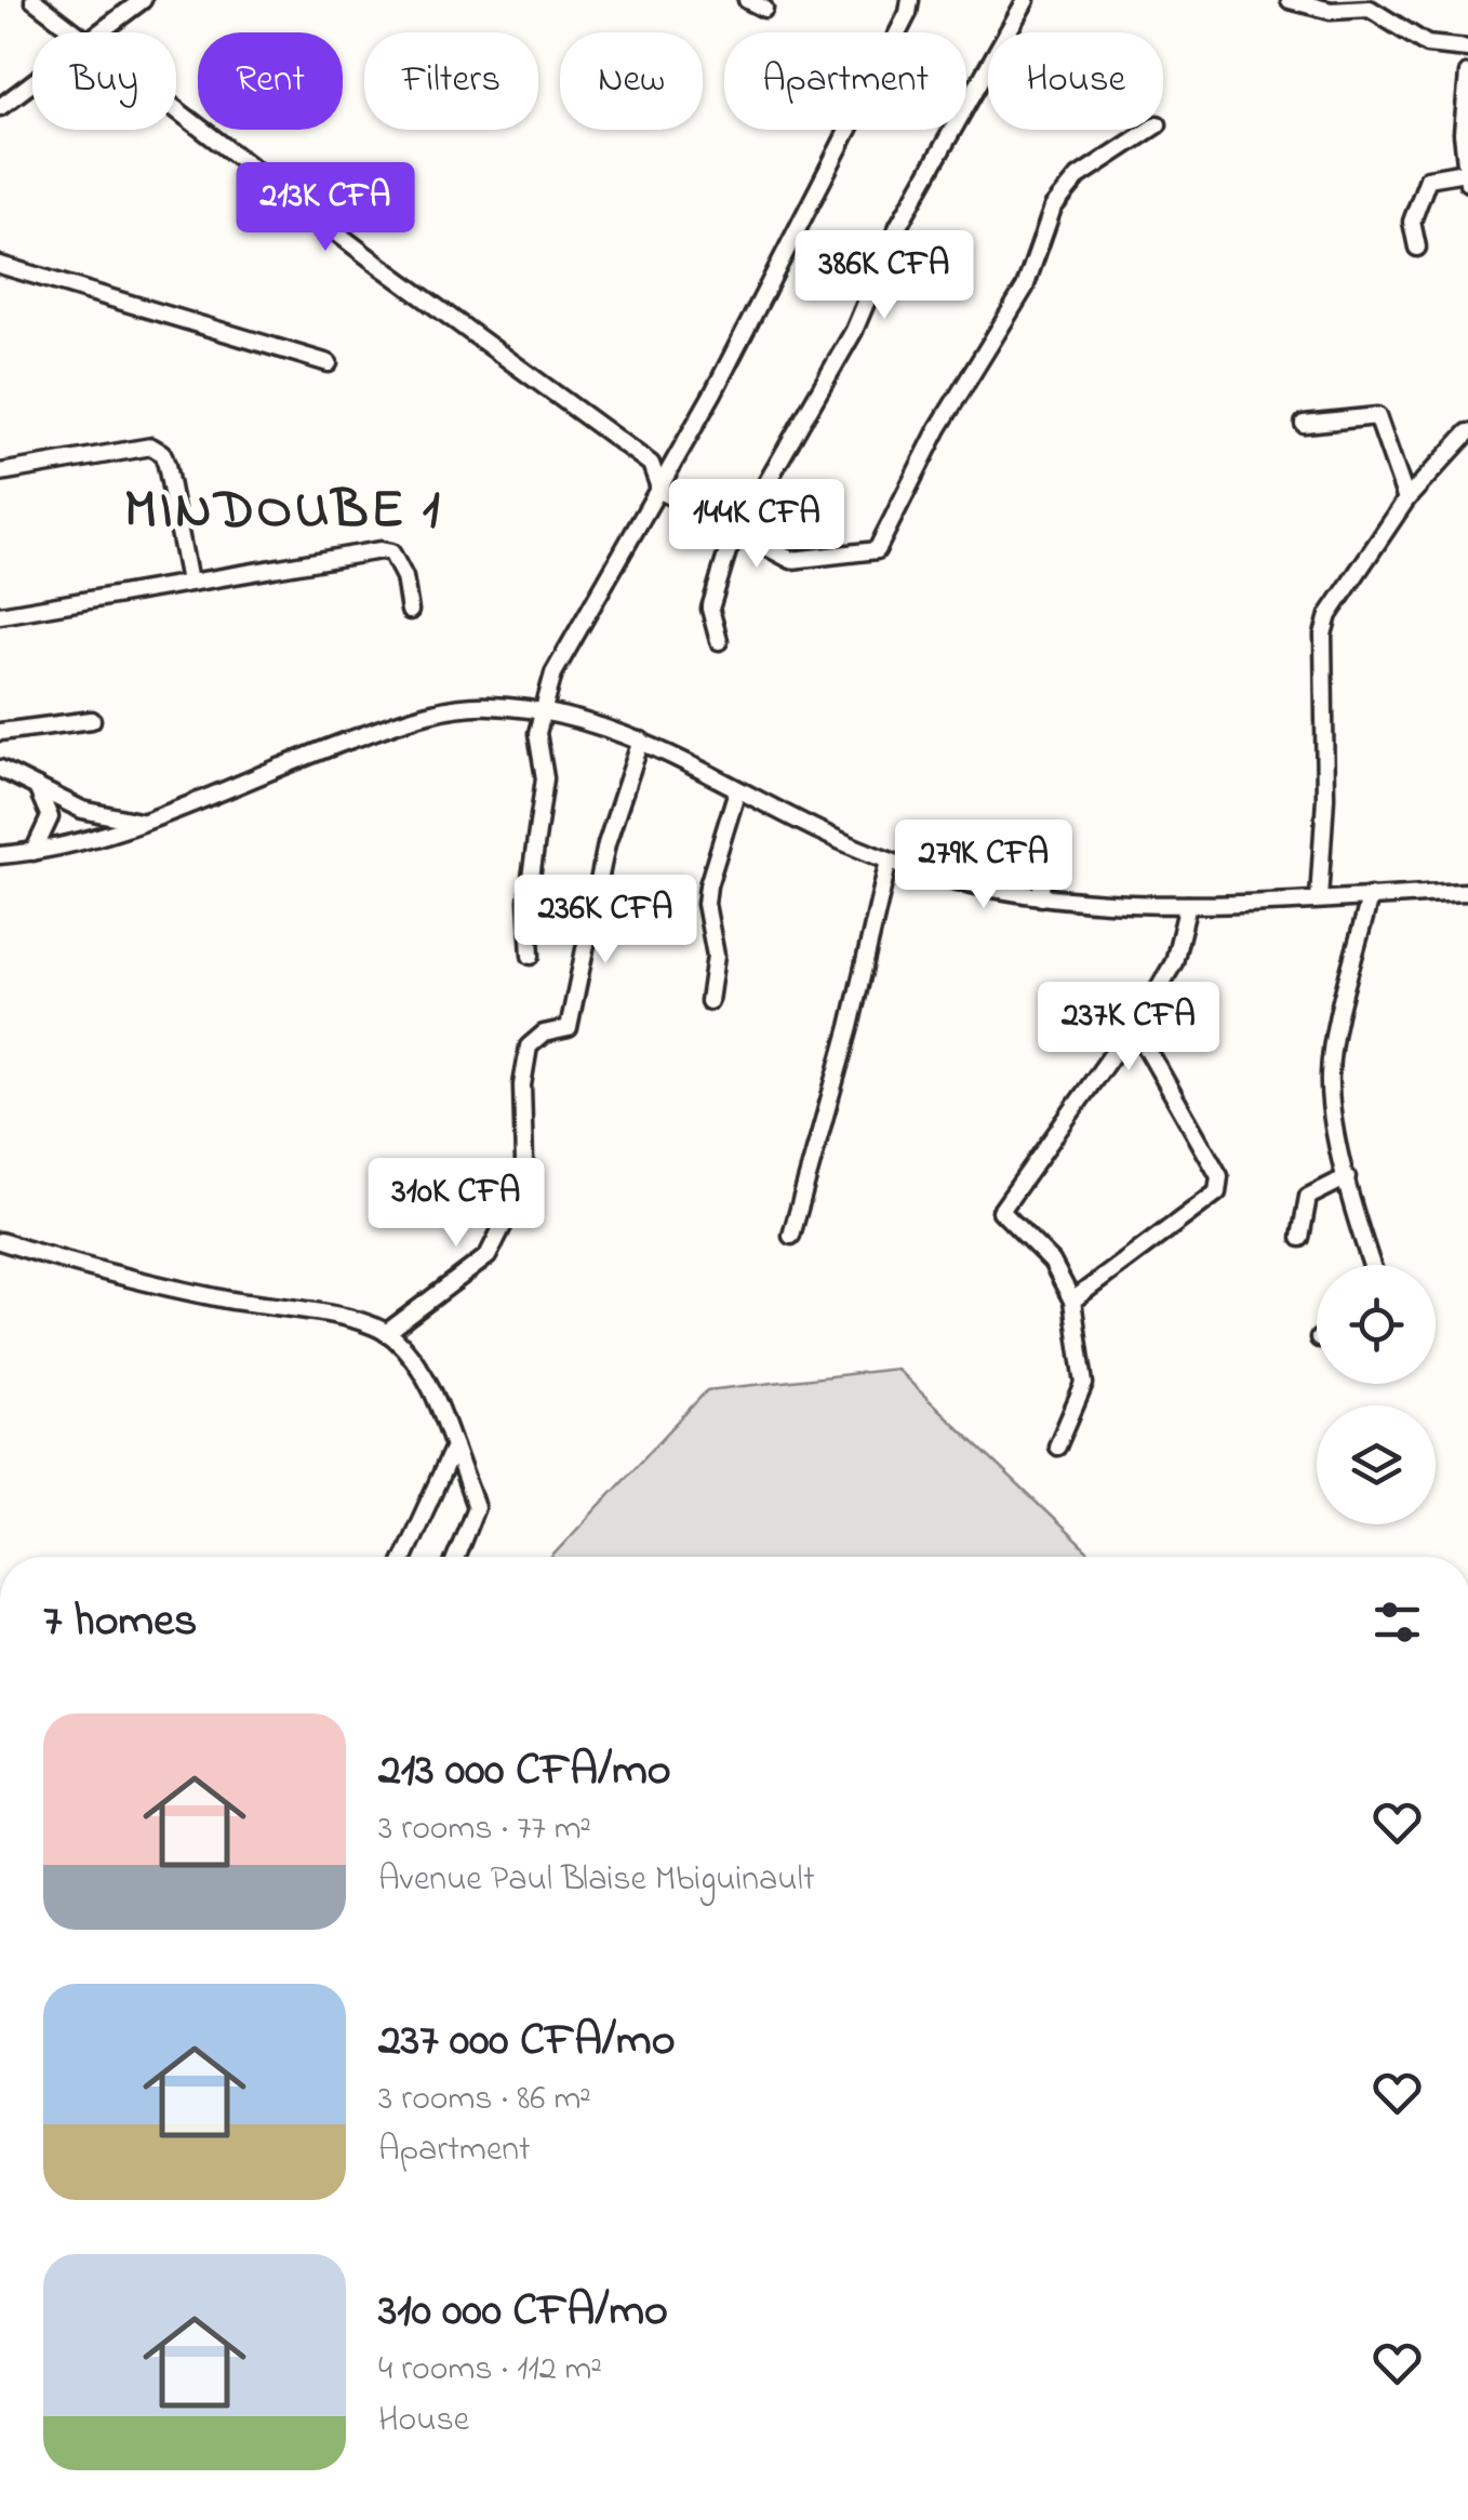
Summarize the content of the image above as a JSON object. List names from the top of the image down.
{
  "districts": ["MINDOUBE 1"],
  "page": {
    "chip": [
      "Buy",
      "Rent",
      "Filters",
      "New",
      "Apartment",
      "House"
    ],
    "price": [
      "213K CFA",
      "386K CFA",
      "144K CFA",
      "279K CFA",
      "236K CFA",
      "237K CFA",
      "310K CFA"
    ],
    "heading": "7 homes",
    "list": [
      {
        "name": "213 000 CFA/mo",
        "note": "3 rooms · 77 m² · Avenue Paul Blaise Mbiguinault"
      },
      {
        "name": "237 000 CFA/mo",
        "note": "3 rooms · 86 m² · Apartment"
      },
      {
        "name": "310 000 CFA/mo",
        "note": "4 rooms · 112 m² · House"
      }
    ]
  }
}
